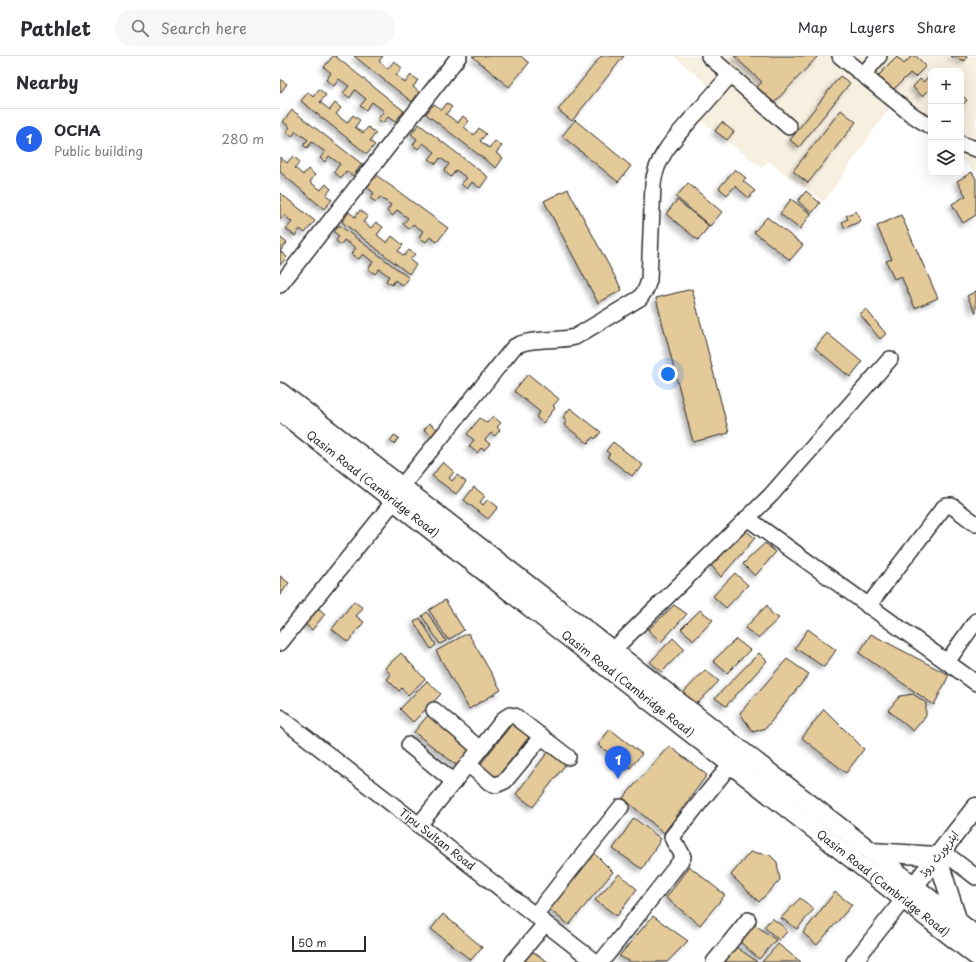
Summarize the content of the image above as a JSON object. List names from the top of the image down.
{
  "streets": {
    "main road": ["Qasim Road (Cambridge Road)", "ایئرپورٹ روڈ"],
    "street": ["Tipu Sultan Road"]
  },
  "crossings": [
    ["Qasim Road (Cambridge Road)", "ایئرپورٹ روڈ"]
  ],
  "scale_bar": "50 m",
  "page": {
    "header": "Pathlet",
    "search": "Search here",
    "nav": ["Map", "Layers", "Share"],
    "heading": "Nearby",
    "map_buttons": ["+", "−"],
    "list": [
      {
        "mark": "1",
        "name": "OCHA",
        "note": "Public building",
        "value": "280 m"
      }
    ],
    "pins": "1",
    "scale": "50 m"
  }
}
